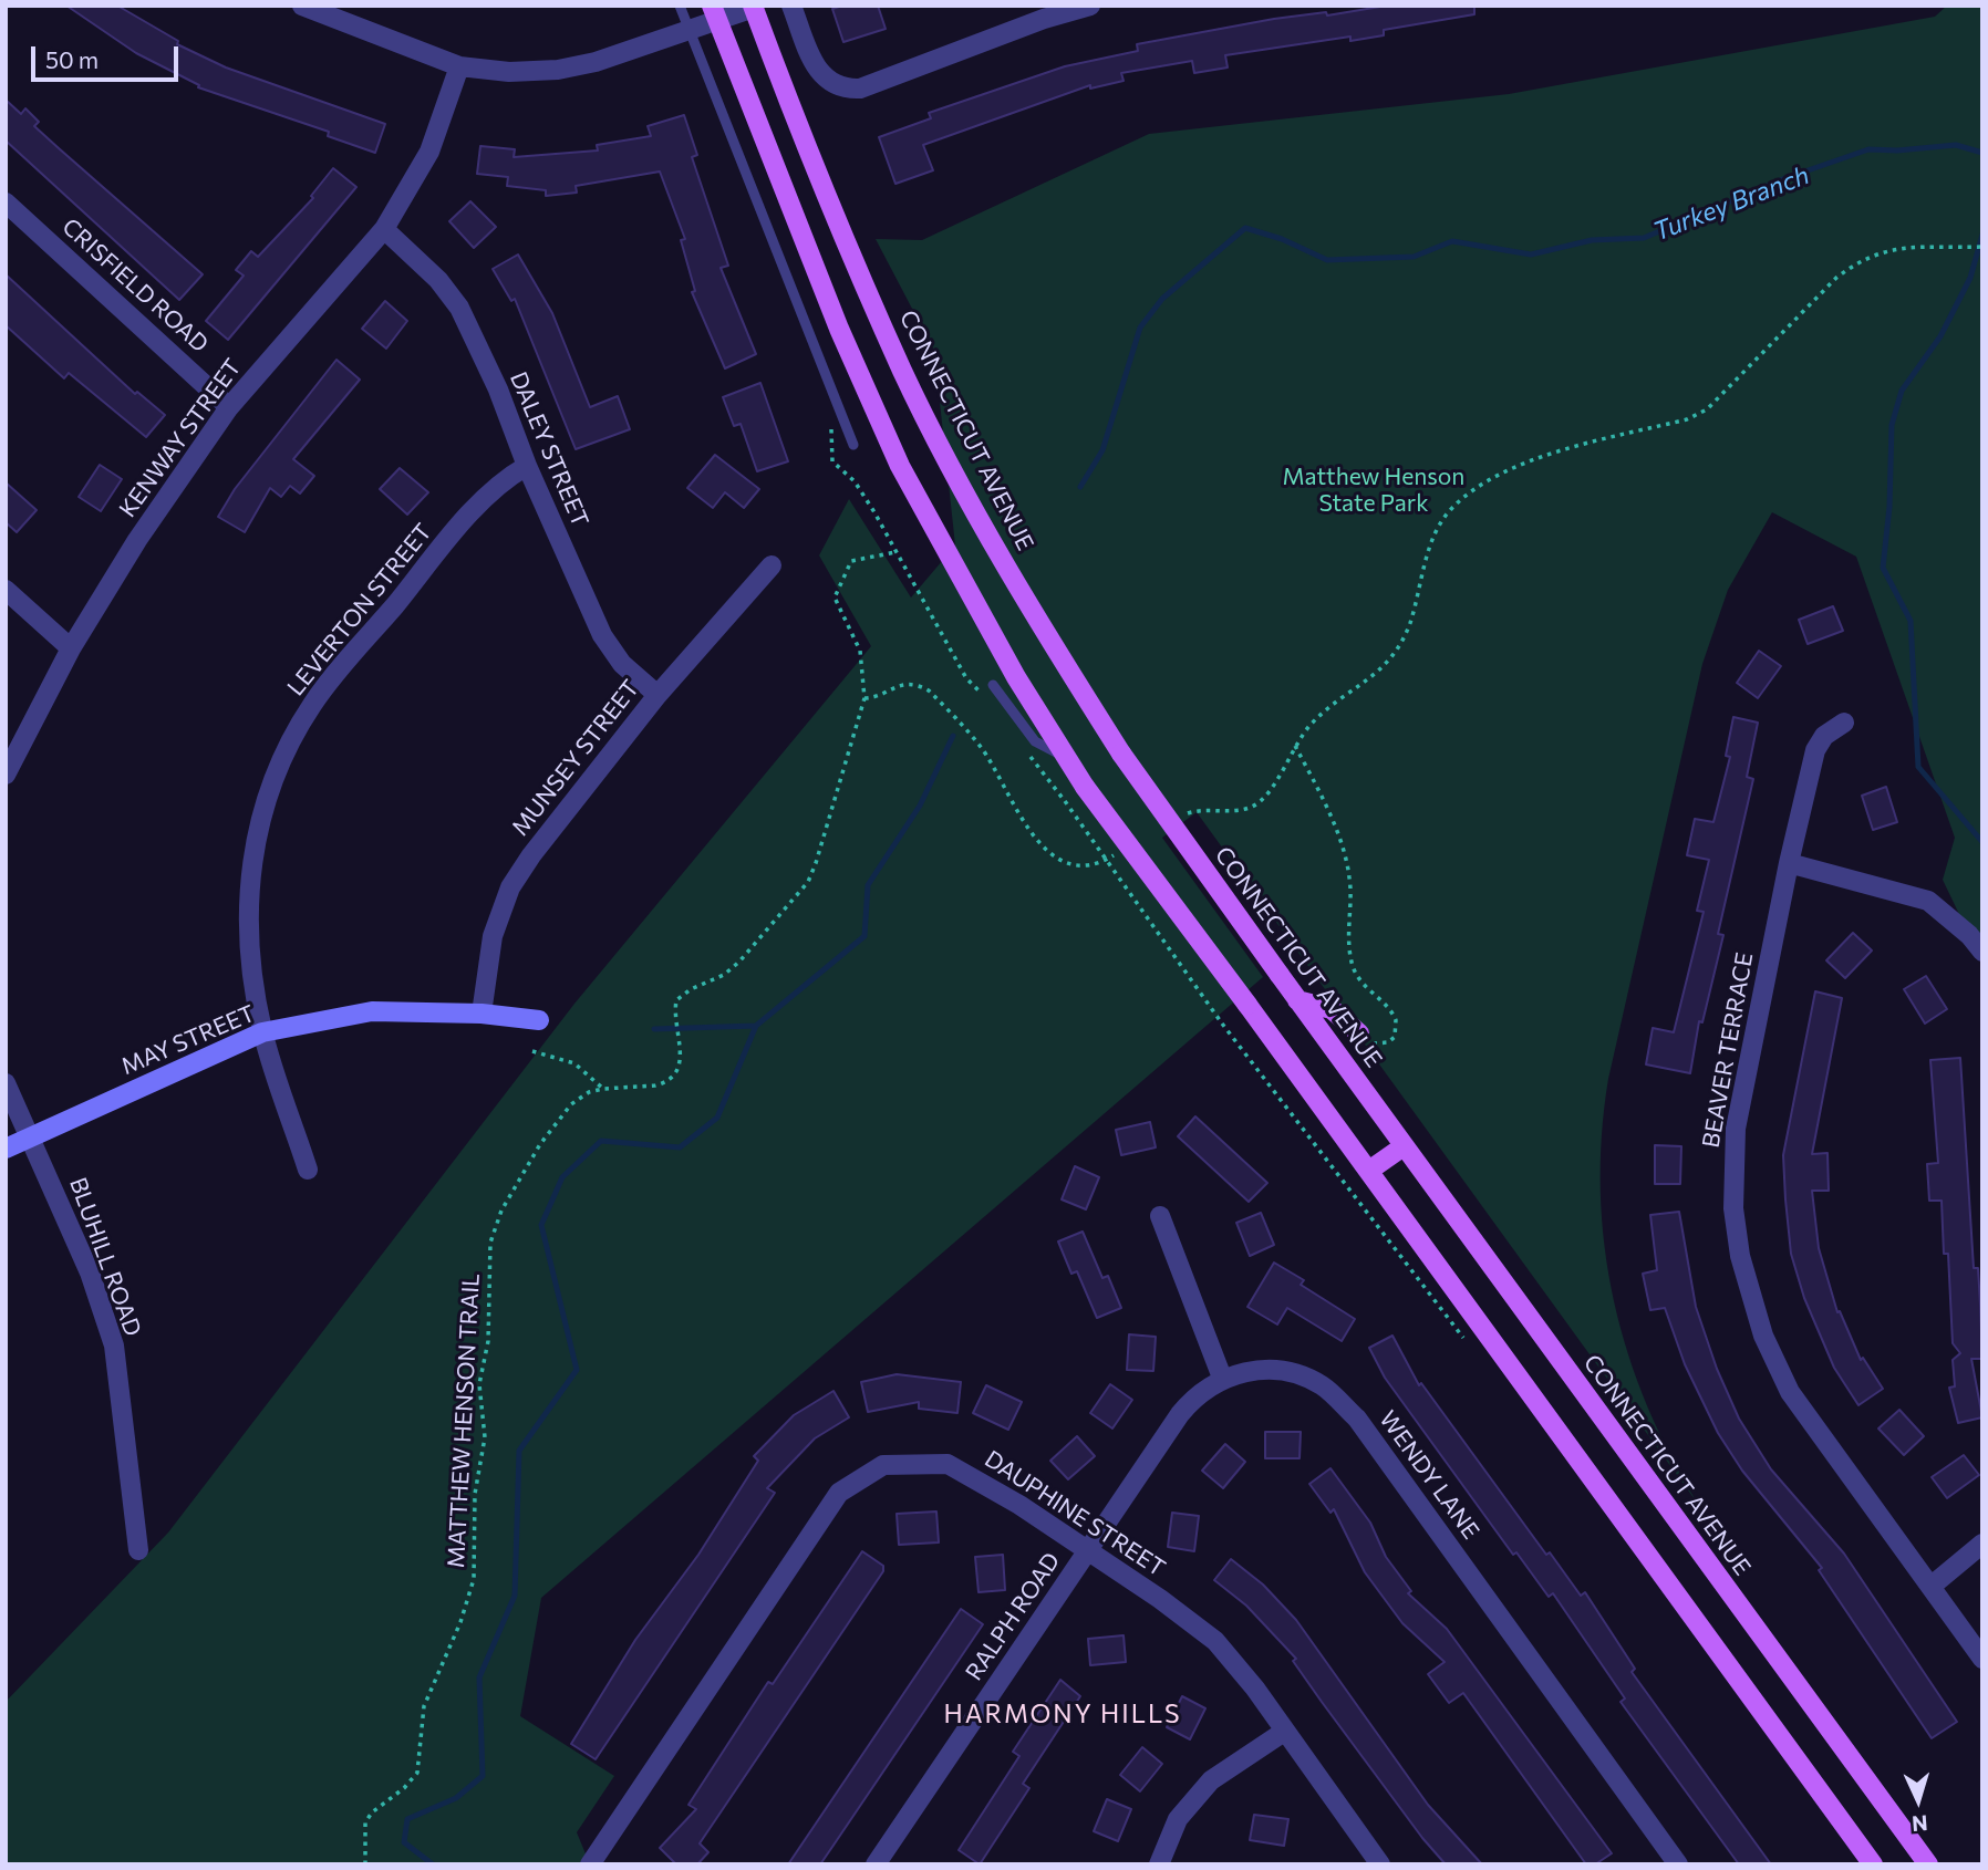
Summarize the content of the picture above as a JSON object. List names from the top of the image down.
{
  "streets": {
    "main road": ["CONNECTICUT AVENUE"],
    "street": [
      "CRISFIELD ROAD",
      "KENWAY STREET",
      "DALEY STREET",
      "LEVERTON STREET",
      "MUNSEY STREET",
      "MAY STREET",
      "BEAVER TERRACE",
      "BLUHILL ROAD",
      "WENDY LANE",
      "DAUPHINE STREET",
      "RALPH ROAD"
    ],
    "path": ["MATTHEW HENSON TRAIL"]
  },
  "crossings": [
    ["CRISFIELD ROAD", "KENWAY STREET"],
    ["KENWAY STREET", "DALEY STREET"],
    ["DALEY STREET", "LEVERTON STREET"],
    ["DALEY STREET", "MUNSEY STREET"],
    ["LEVERTON STREET", "MAY STREET"],
    ["MUNSEY STREET", "MAY STREET"],
    ["MAY STREET", "BLUHILL ROAD"],
    ["WENDY LANE", "DAUPHINE STREET"],
    ["WENDY LANE", "RALPH ROAD"],
    ["DAUPHINE STREET", "RALPH ROAD"]
  ],
  "districts": ["HARMONY HILLS"],
  "water": ["Turkey Branch"],
  "parks": ["Matthew Henson State Park"],
  "scale_bar": "50 m",
  "north": "bottom"
}
